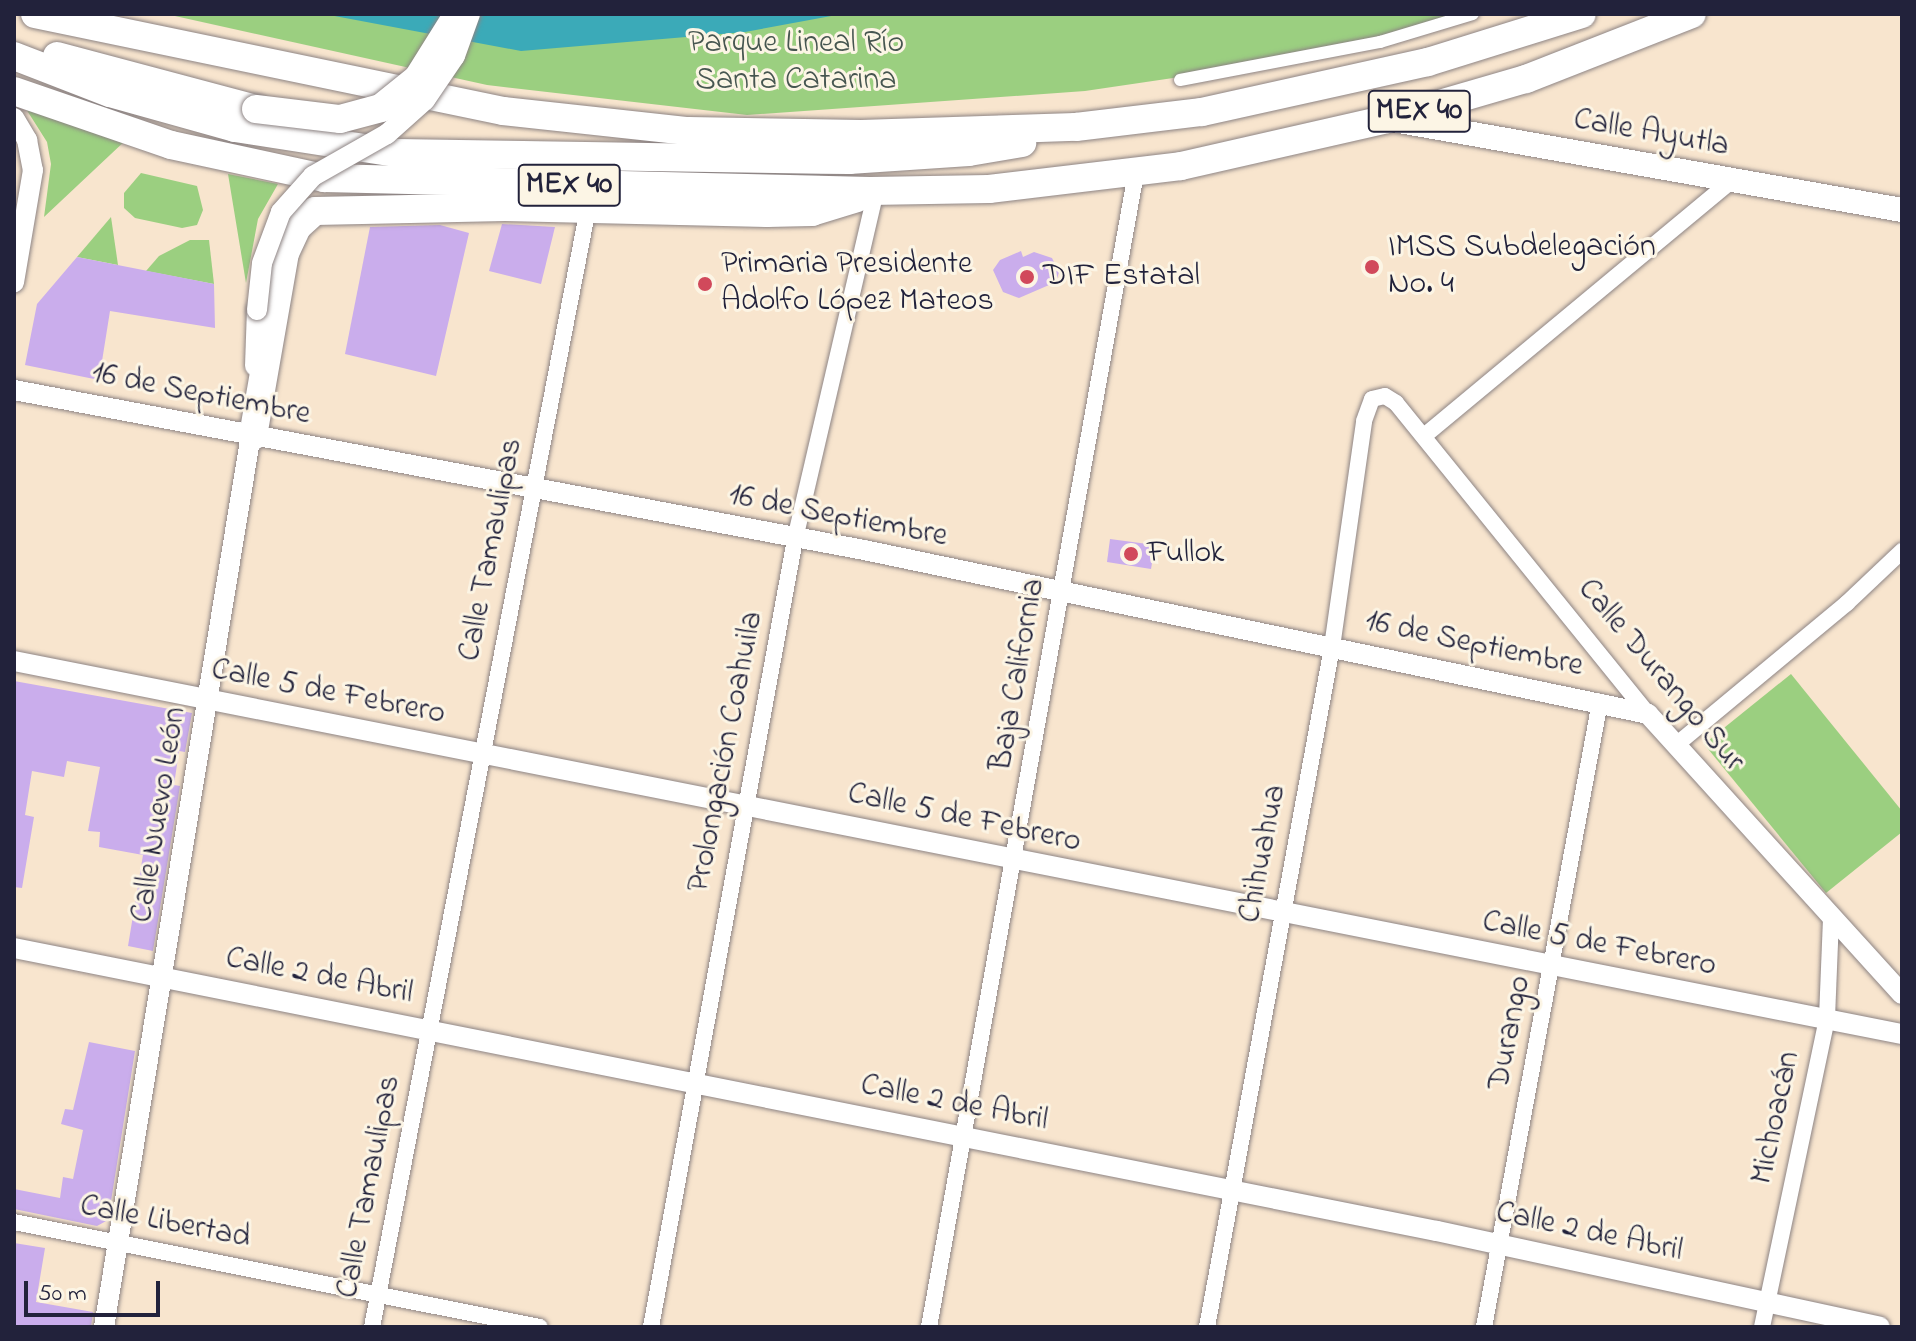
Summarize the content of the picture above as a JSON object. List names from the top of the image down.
{
  "streets": {
    "highway": ["MEX 40"],
    "main road": ["Calle Ayutla"],
    "street": [
      "16 de Septiembre",
      "Calle Tamaulipas",
      "Baja California",
      "Calle Durango Sur",
      "Calle 5 de Febrero",
      "Prolongación Coahuila",
      "Calle Nuevo León",
      "Chihuahua",
      "Calle 2 de Abril",
      "Durango",
      "Michoacán",
      "Calle Libertad"
    ]
  },
  "crossings": [
    ["MEX 40", "Calle Ayutla"],
    ["MEX 40", "Baja California"],
    ["MEX 40", "Prolongación Coahuila"],
    ["16 de Septiembre", "Calle Tamaulipas"],
    ["16 de Septiembre", "Baja California"],
    ["16 de Septiembre", "Calle Durango Sur"],
    ["16 de Septiembre", "Prolongación Coahuila"],
    ["16 de Septiembre", "Calle Nuevo León"],
    ["16 de Septiembre", "Chihuahua"],
    ["16 de Septiembre", "Durango"],
    ["Calle Tamaulipas", "Calle 5 de Febrero"],
    ["Calle Tamaulipas", "Calle 2 de Abril"],
    ["Calle Tamaulipas", "Calle Libertad"],
    ["Baja California", "Calle 5 de Febrero"],
    ["Baja California", "Calle 2 de Abril"],
    ["Calle Durango Sur", "Chihuahua"],
    ["Calle Durango Sur", "Michoacán"],
    ["Calle 5 de Febrero", "Prolongación Coahuila"],
    ["Calle 5 de Febrero", "Calle Nuevo León"],
    ["Calle 5 de Febrero", "Chihuahua"],
    ["Calle 5 de Febrero", "Durango"],
    ["Calle 5 de Febrero", "Michoacán"],
    ["Prolongación Coahuila", "Calle 2 de Abril"],
    ["Calle Nuevo León", "Calle 2 de Abril"],
    ["Calle Nuevo León", "Calle Libertad"],
    ["Chihuahua", "Calle 2 de Abril"],
    ["Calle 2 de Abril", "Durango"],
    ["Calle 2 de Abril", "Michoacán"]
  ],
  "parks": ["Parque Lineal Río Santa Catarina"],
  "places": [
    "IMSS Subdelegación No. 4",
    "DIF Estatal",
    "Primaria Presidente Adolfo López Mateos",
    "Fullok"
  ],
  "scale_bar": "50 m"
}
